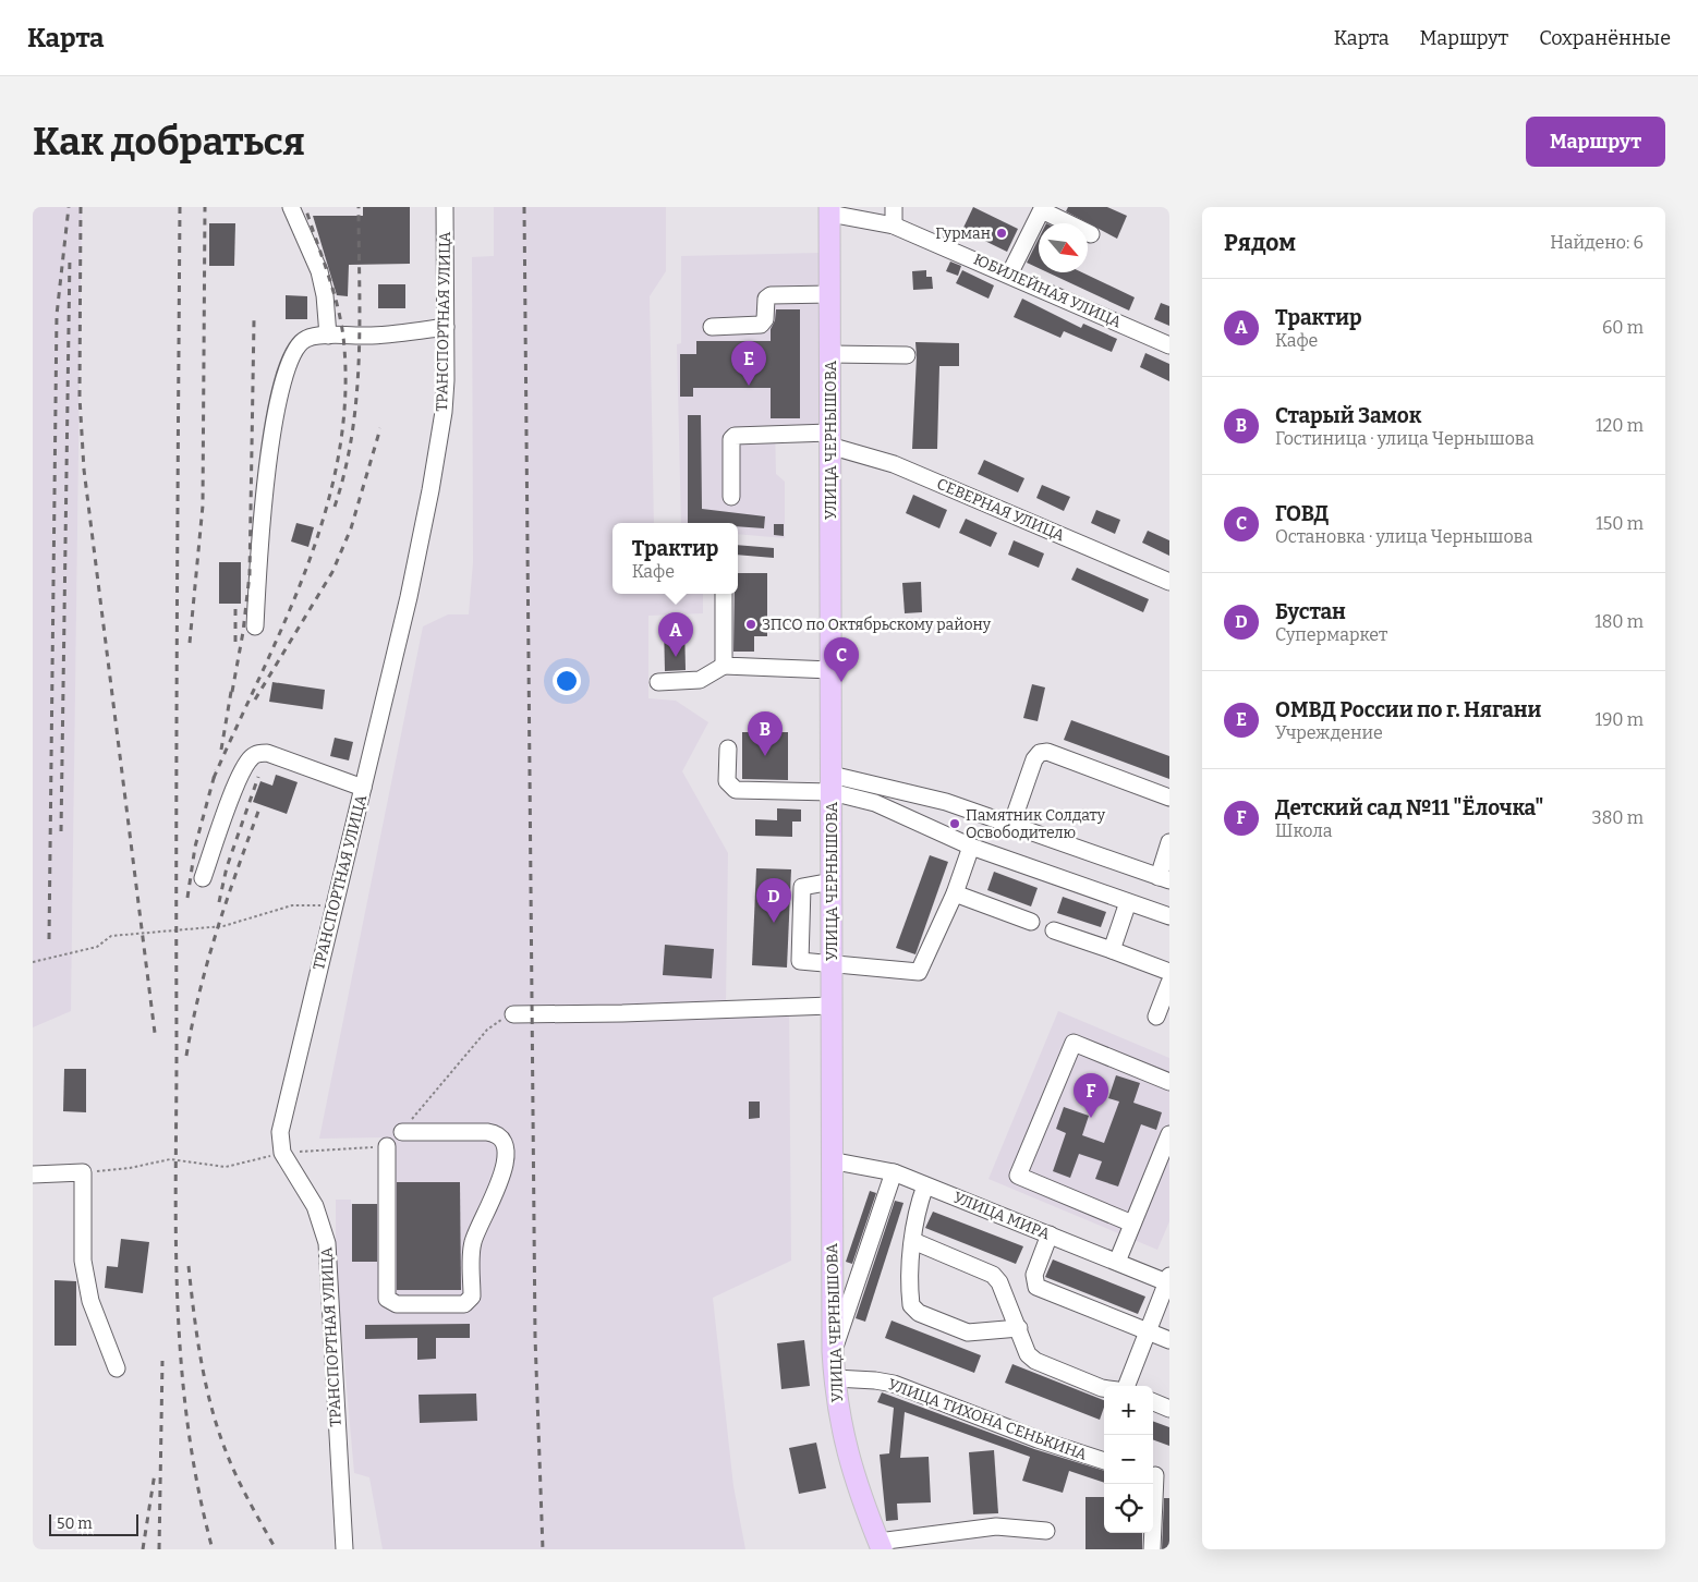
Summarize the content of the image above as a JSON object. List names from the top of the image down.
{
  "streets": {
    "main road": ["УЛИЦА ЧЕРНЫШОВА"],
    "street": [
      "ЮБИЛЕЙНАЯ УЛИЦА",
      "ТРАНСПОРТНАЯ УЛИЦА",
      "СЕВЕРНАЯ УЛИЦА",
      "УЛИЦА МИРА",
      "УЛИЦА ТИХОНА СЕНЬКИНА"
    ]
  },
  "crossings": [
    ["ЮБИЛЕЙНАЯ УЛИЦА", "УЛИЦА ЧЕРНЫШОВА"],
    ["УЛИЦА ЧЕРНЫШОВА", "СЕВЕРНАЯ УЛИЦА"],
    ["УЛИЦА ЧЕРНЫШОВА", "УЛИЦА МИРА"],
    ["УЛИЦА ЧЕРНЫШОВА", "УЛИЦА ТИХОНА СЕНЬКИНА"]
  ],
  "places": ["Гурман", "ЗПСО по Октябрьскому району", "Памятник Солдату Освободителю"],
  "scale_bar": "50 m",
  "north": "bottom right",
  "page": {
    "header": "Карта",
    "nav": ["Карта", "Маршрут", "Сохранённые"],
    "buttons": "Маршрут",
    "title": "Как добраться",
    "heading": ["Рядом", "Найдено: 6"],
    "list": [
      {
        "mark": "A",
        "name": "Трактир",
        "note": "Кафе",
        "value": "60 m"
      },
      {
        "mark": "B",
        "name": "Старый Замок",
        "note": "Гостиница · улица Чернышова",
        "value": "120 m"
      },
      {
        "mark": "C",
        "name": "ГОВД",
        "note": "Остановка · улица Чернышова",
        "value": "150 m"
      },
      {
        "mark": "D",
        "name": "Бустан",
        "note": "Супермаркет",
        "value": "180 m"
      },
      {
        "mark": "E",
        "name": "ОМВД России по г. Нягани",
        "note": "Учреждение",
        "value": "190 m"
      },
      {
        "mark": "F",
        "name": "Детский сад №11 \"Ёлочка\"",
        "note": "Школа",
        "value": "380 m"
      }
    ],
    "pins": [
      "E",
      "A",
      "C",
      "B",
      "D",
      "F"
    ],
    "popup": ["Трактир", "Кафе"],
    "map_buttons": ["+", "−"],
    "scale": "50 m"
  }
}
